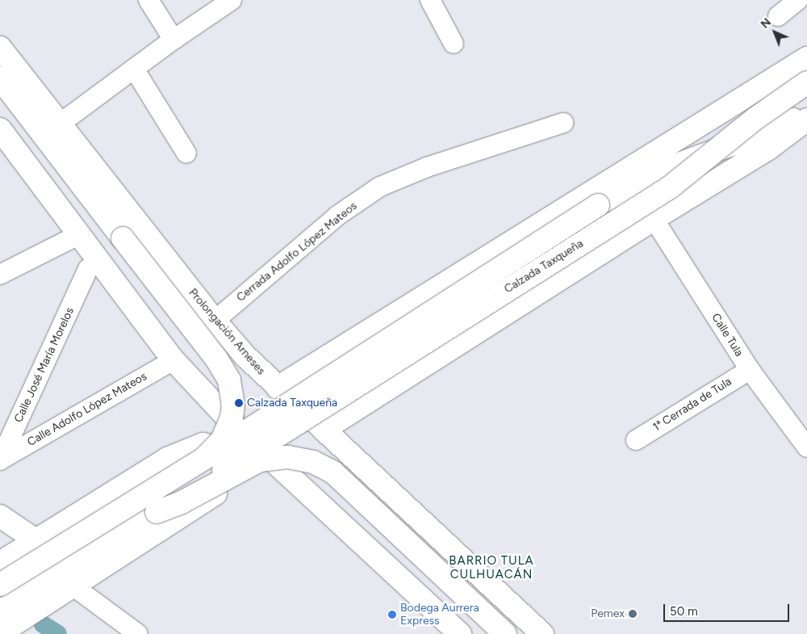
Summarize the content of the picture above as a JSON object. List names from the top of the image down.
{
  "streets": {
    "main road": ["Calzada Taxqueña", "Prolongación Arneses"],
    "street": [
      "Cerrada Adolfo López Mateos",
      "Calle Tula",
      "Calle José María Morelos",
      "1ª Cerrada de Tula",
      "Calle Adolfo López Mateos"
    ]
  },
  "crossings": [
    ["Cerrada Adolfo López Mateos", "Prolongación Arneses"],
    ["Calzada Taxqueña", "Prolongación Arneses"],
    ["Calzada Taxqueña", "Calle Tula"],
    ["Calle Tula", "1ª Cerrada de Tula"],
    ["Calle José María Morelos", "Calle Adolfo López Mateos"]
  ],
  "districts": ["BARRIO TULA CULHUACÁN"],
  "places": ["Calzada Taxqueña", "Pemex", "Bodega Aurrera Express"],
  "scale_bar": "50 m",
  "north": "top left"
}
